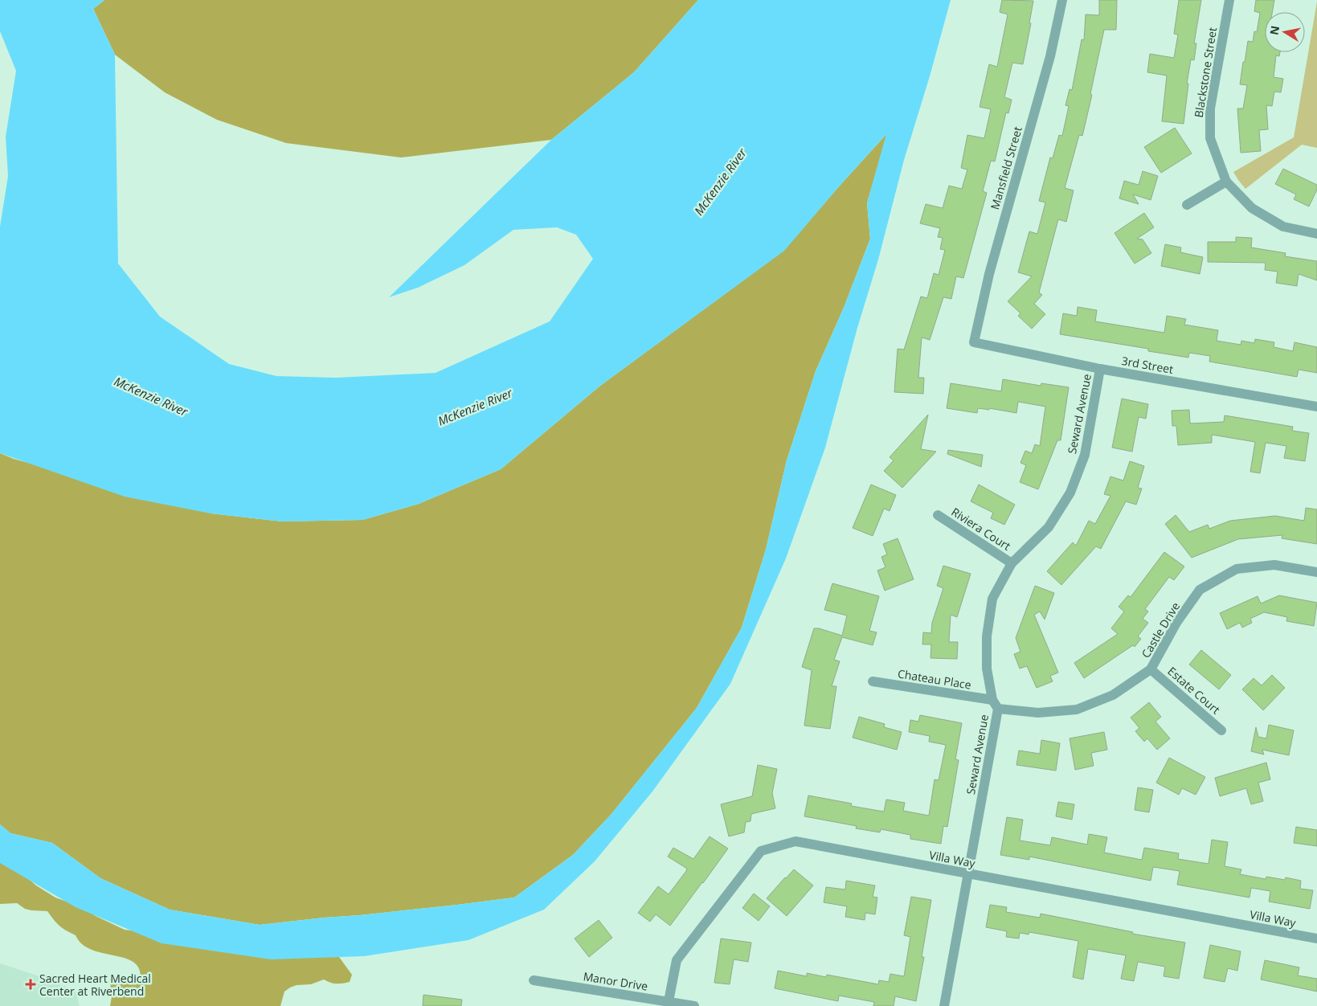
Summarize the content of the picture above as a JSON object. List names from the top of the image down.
{
  "streets": {
    "street": [
      "Blackstone Street",
      "Mansfield Street",
      "3rd Street",
      "Seward Avenue",
      "Riviera Court",
      "Castle Drive",
      "Chateau Place",
      "Estate Court",
      "Villa Way",
      "Manor Drive"
    ]
  },
  "crossings": [
    ["Mansfield Street", "3rd Street"],
    ["3rd Street", "Seward Avenue"],
    ["Seward Avenue", "Riviera Court"],
    ["Seward Avenue", "Castle Drive"],
    ["Seward Avenue", "Chateau Place"],
    ["Seward Avenue", "Villa Way"],
    ["Castle Drive", "Chateau Place"],
    ["Castle Drive", "Estate Court"],
    ["Villa Way", "Manor Drive"]
  ],
  "water": ["McKenzie River"],
  "places": {
    "health": ["Sacred Heart Medical Center at Riverbend"]
  },
  "north": "left"
}
